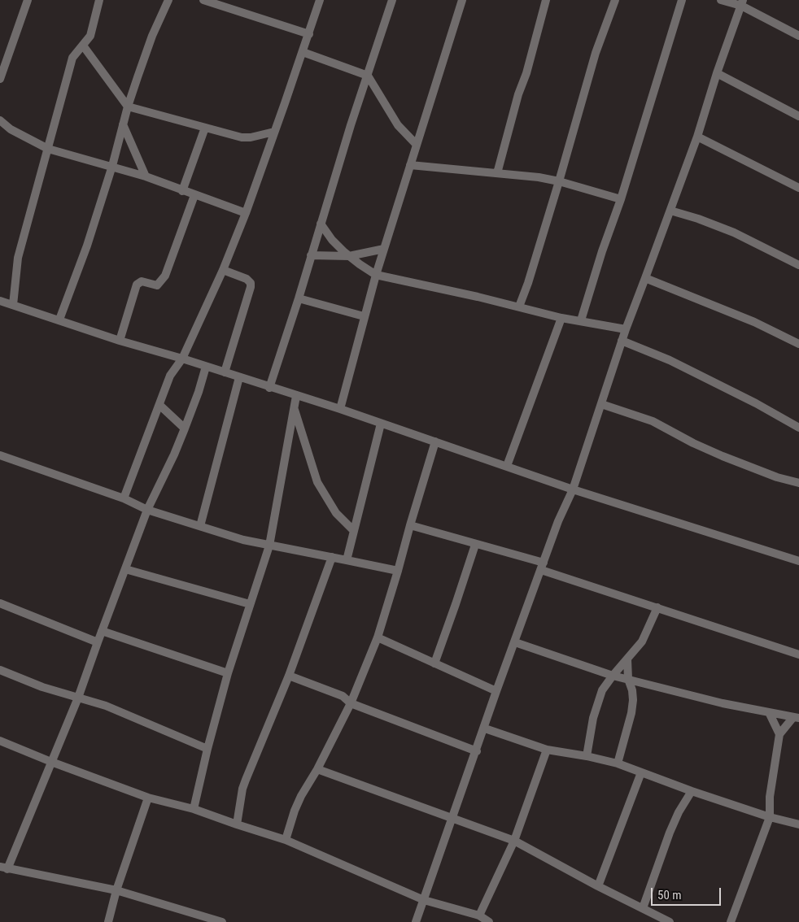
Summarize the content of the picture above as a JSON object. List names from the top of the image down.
{
  "scale_bar": "50 m"
}
